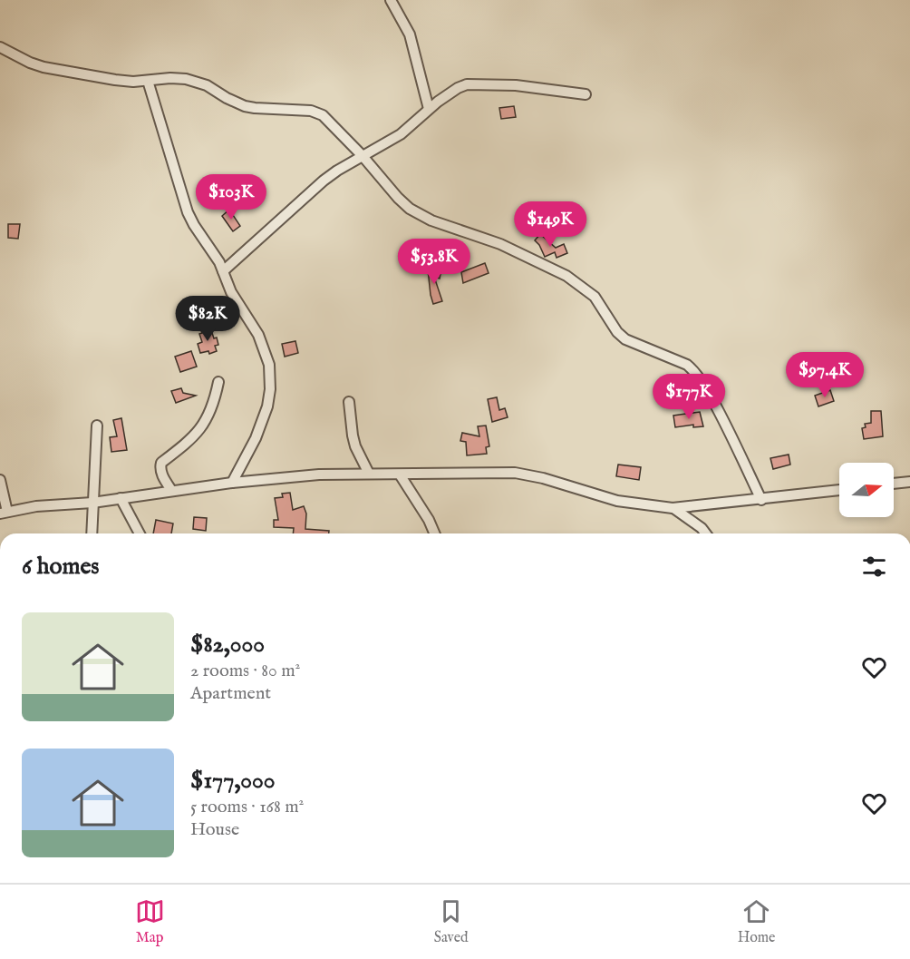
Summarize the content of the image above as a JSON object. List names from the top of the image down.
{
  "north": "right",
  "page": {
    "price": [
      "$103K",
      "$149K",
      "$53.8K",
      "$82K",
      "$97.4K",
      "$177K"
    ],
    "heading": "6 homes",
    "list": [
      {
        "name": "$82,000",
        "note": "2 rooms · 80 m² · Apartment"
      },
      {
        "name": "$177,000",
        "note": "5 rooms · 168 m² · House"
      }
    ],
    "tabs": ["Map", "Saved", "Home"]
  }
}
